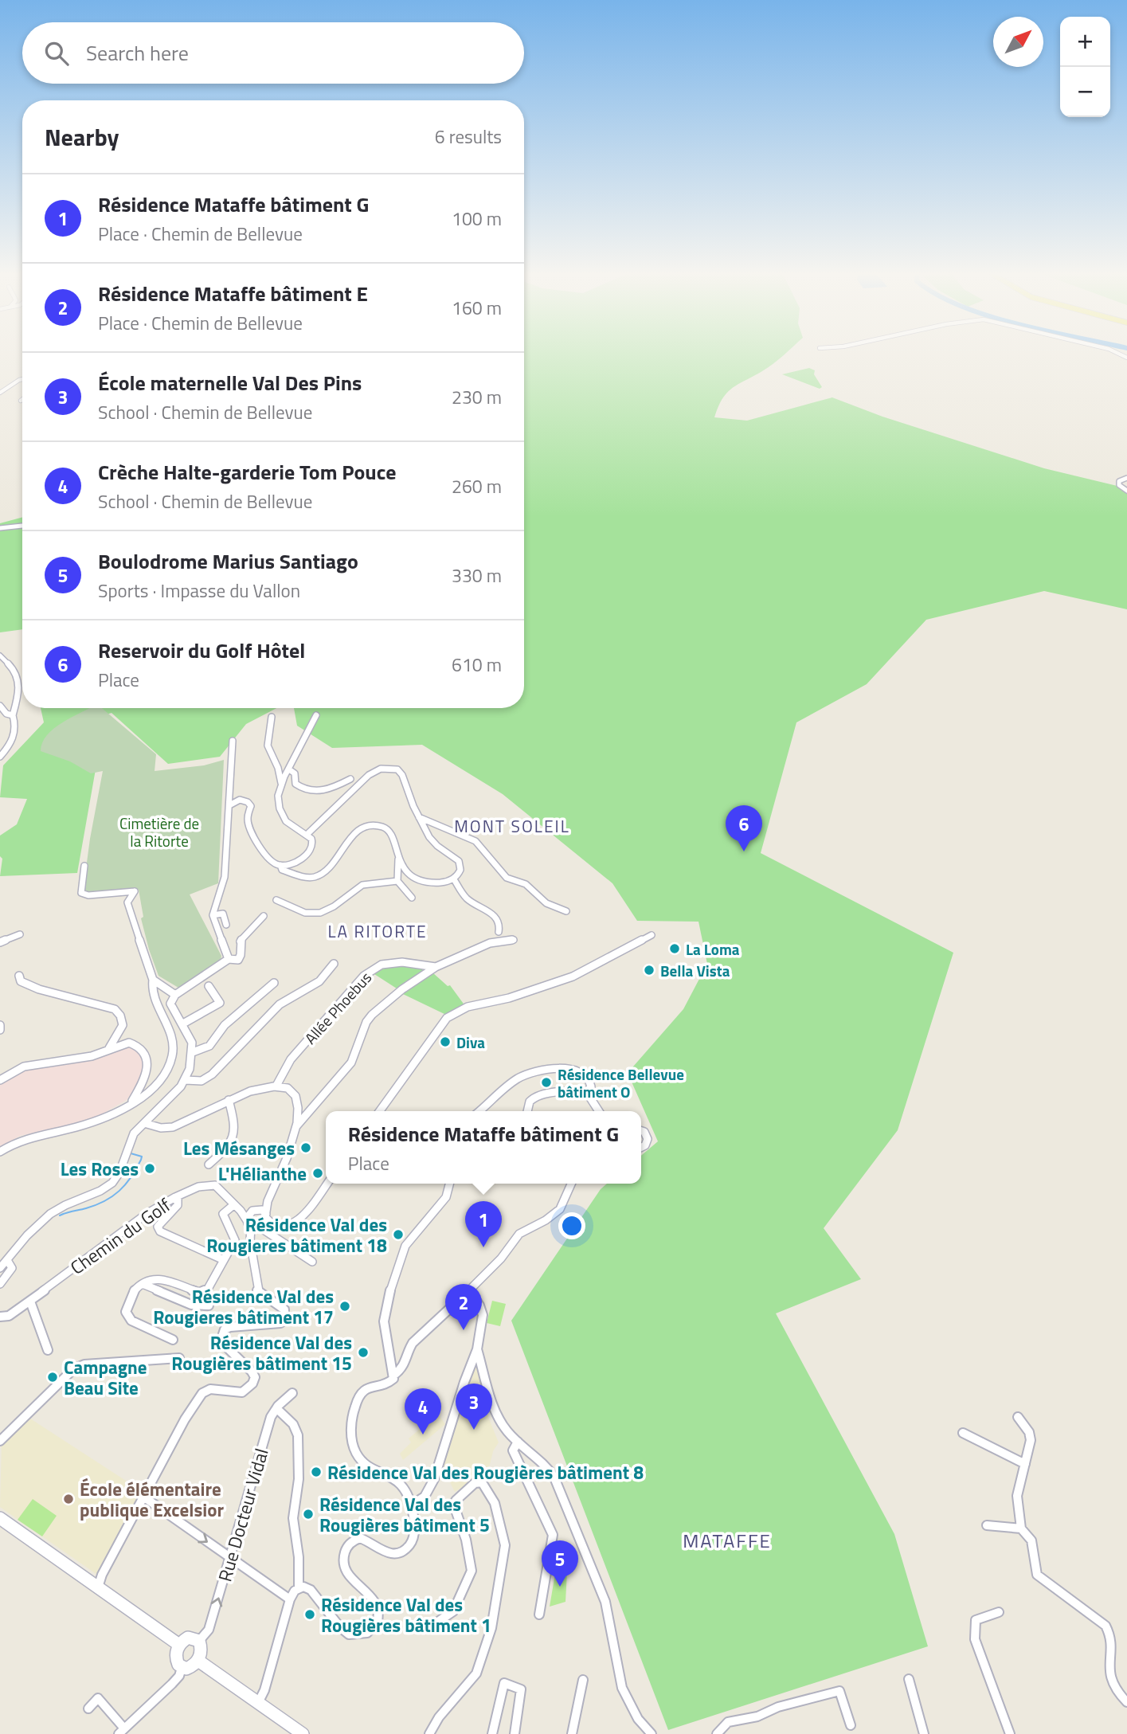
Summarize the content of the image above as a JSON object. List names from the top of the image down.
{
  "streets": {
    "street": ["Allée Phoebus", "Chemin du Golf", "Rue Docteur Vidal"]
  },
  "districts": ["MONT SOLEIL", "LA RITORTE", "MATAFFE"],
  "parks": ["Cimetière de la Ritorte"],
  "places": [
    "La Loma",
    "Bella Vista",
    "Diva",
    "Résidence Bellevue bâtiment O",
    "Les Mésanges",
    "Les Roses",
    "L'Hélianthe",
    "Résidence Val des Rougieres bâtiment 18",
    "Résidence Val des Rougieres bâtiment 17",
    "Résidence Val des Rougières bâtiment 15",
    "Campagne Beau Site",
    "Résidence Val des Rougières bâtiment 8",
    "École élémentaire publique Excelsior",
    "Résidence Val des Rougières bâtiment 5",
    "Résidence Val des Rougières bâtiment 1"
  ],
  "north": "top right",
  "page": {
    "map_buttons": ["+", "−"],
    "search": "Search here",
    "heading": ["Nearby", "6 results"],
    "list": [
      {
        "mark": "1",
        "name": "Résidence Mataffe bâtiment G",
        "note": "Place · Chemin de Bellevue",
        "value": "100 m"
      },
      {
        "mark": "2",
        "name": "Résidence Mataffe bâtiment E",
        "note": "Place · Chemin de Bellevue",
        "value": "160 m"
      },
      {
        "mark": "3",
        "name": "École maternelle Val Des Pins",
        "note": "School · Chemin de Bellevue",
        "value": "230 m"
      },
      {
        "mark": "4",
        "name": "Crèche Halte-garderie Tom Pouce",
        "note": "School · Chemin de Bellevue",
        "value": "260 m"
      },
      {
        "mark": "5",
        "name": "Boulodrome Marius Santiago",
        "note": "Sports · Impasse du Vallon",
        "value": "330 m"
      },
      {
        "mark": "6",
        "name": "Reservoir du Golf Hôtel",
        "note": "Place",
        "value": "610 m"
      }
    ],
    "pins": [
      "6",
      "1",
      "2",
      "3",
      "4",
      "5"
    ],
    "popup": ["Résidence Mataffe bâtiment G", "Place"]
  }
}
